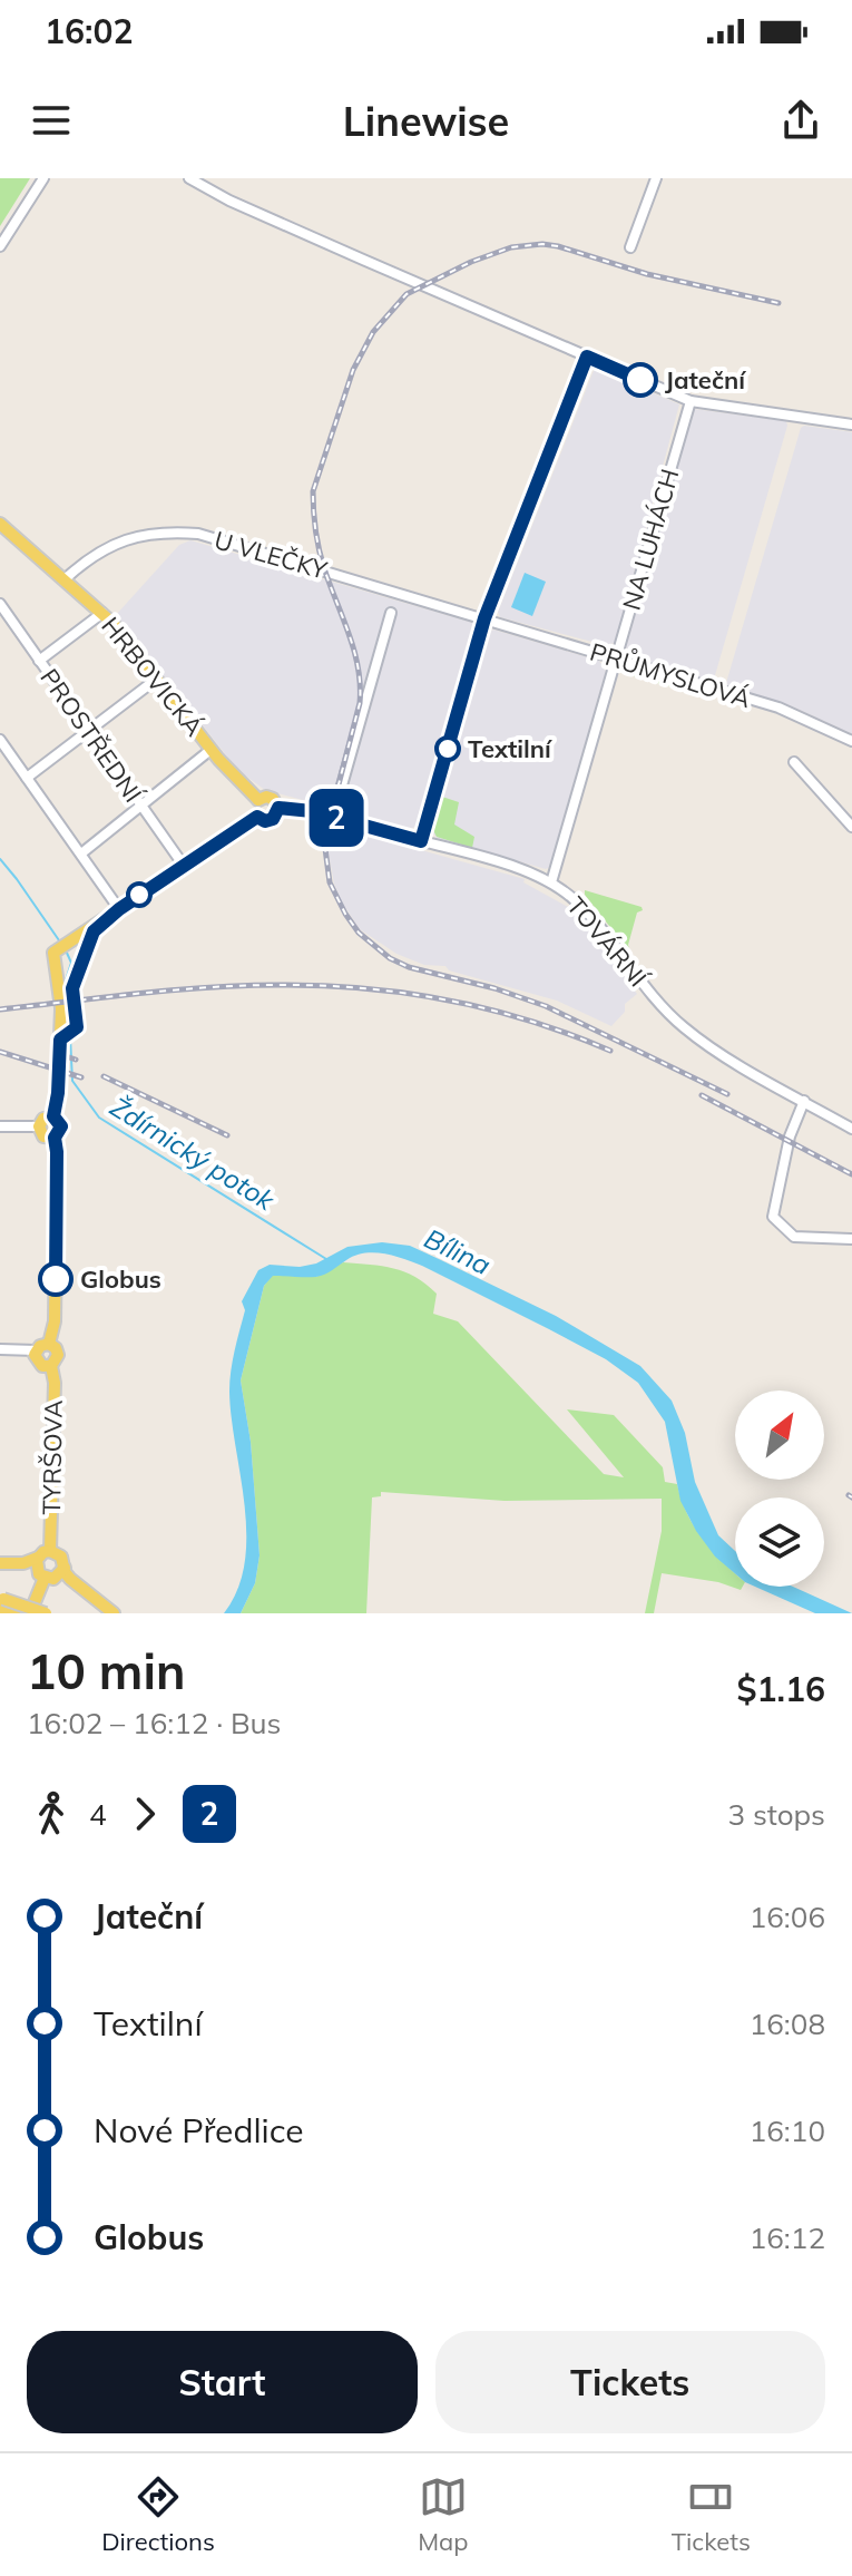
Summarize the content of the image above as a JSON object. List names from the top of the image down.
{
  "streets": {
    "main road": ["HRBOVICKÁ", "TYRŠOVA"],
    "street": [
      "NA LUHÁCH",
      "U VLEČKY",
      "PRŮMYSLOVÁ",
      "PROSTŘEDNÍ",
      "TOVÁRNÍ"
    ]
  },
  "crossings": [
    ["NA LUHÁCH", "PRŮMYSLOVÁ"],
    ["NA LUHÁCH", "TOVÁRNÍ"],
    ["U VLEČKY", "PRŮMYSLOVÁ"],
    ["U VLEČKY", "HRBOVICKÁ"],
    ["HRBOVICKÁ", "TOVÁRNÍ"]
  ],
  "water": ["Ždírnický potok", "Bílina"],
  "places": ["Jateční", "Textilní", "Globus"],
  "lines": ["bus line 2"],
  "north": "top right",
  "page": {
    "status": "16:02",
    "header": "Linewise",
    "on_map": "2",
    "heading": ["10 min", "16:02 – 16:12 · Bus", "$1.16"],
    "legs": ["4", "2", "3 stops"],
    "list": [
      {
        "name": "Jateční",
        "value": "16:06"
      },
      {
        "name": "Textilní",
        "value": "16:08"
      },
      {
        "name": "Nové Předlice",
        "value": "16:10"
      },
      {
        "name": "Globus",
        "value": "16:12"
      }
    ],
    "buttons": ["Start", "Tickets"],
    "tabs": ["Directions", "Map", "Tickets"]
  }
}
